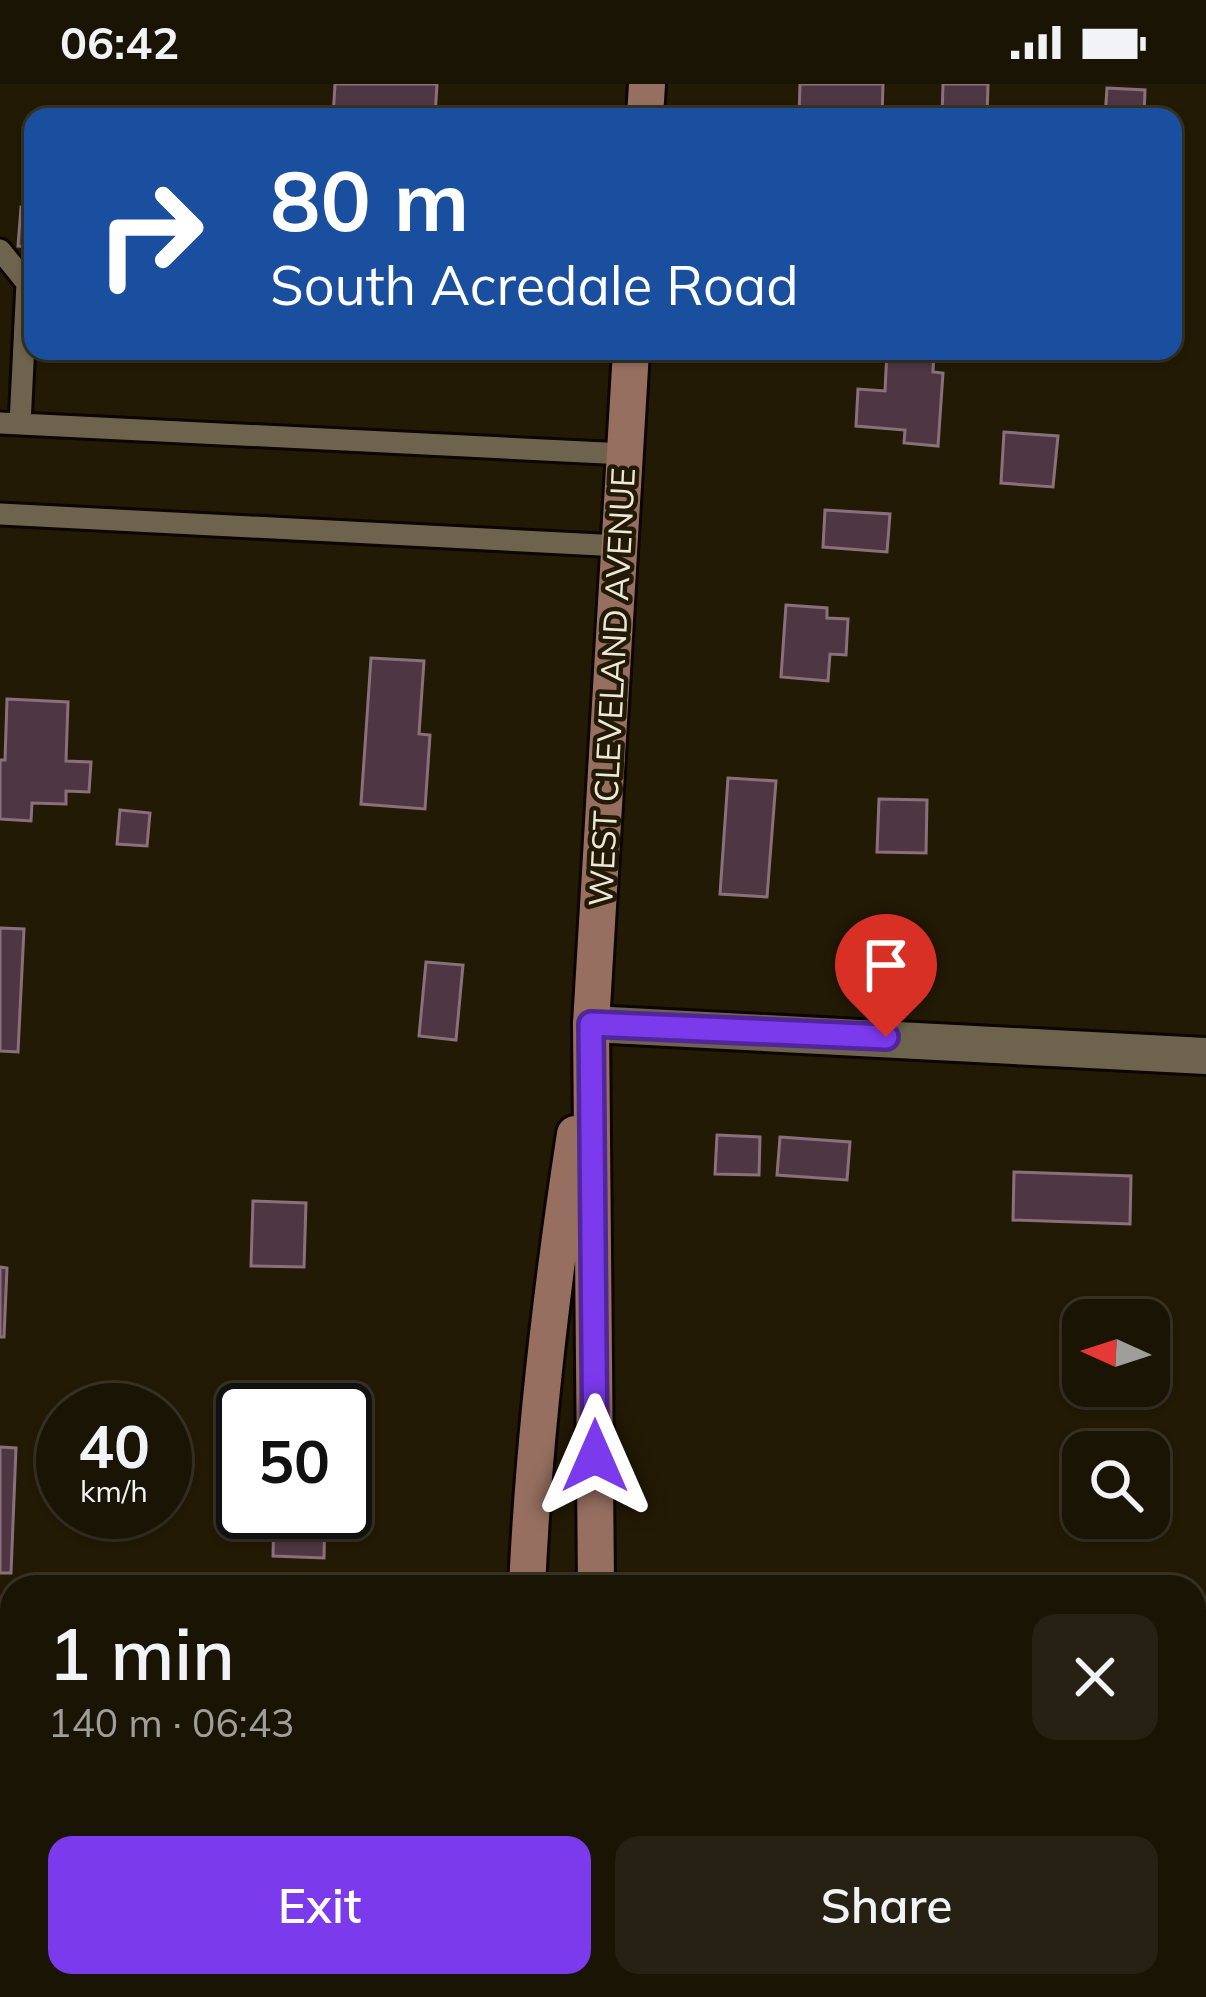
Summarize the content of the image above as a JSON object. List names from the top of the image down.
{
  "streets": {
    "main road": ["WEST CLEVELAND AVENUE"]
  },
  "north": "left",
  "page": {
    "status": "06:42",
    "turn": ["80 m", "South Acredale Road"],
    "speed": "40 km/h",
    "limit": "50",
    "heading": ["1 min", "140 m · 06:43"],
    "buttons": ["Exit", "Share"]
  }
}
